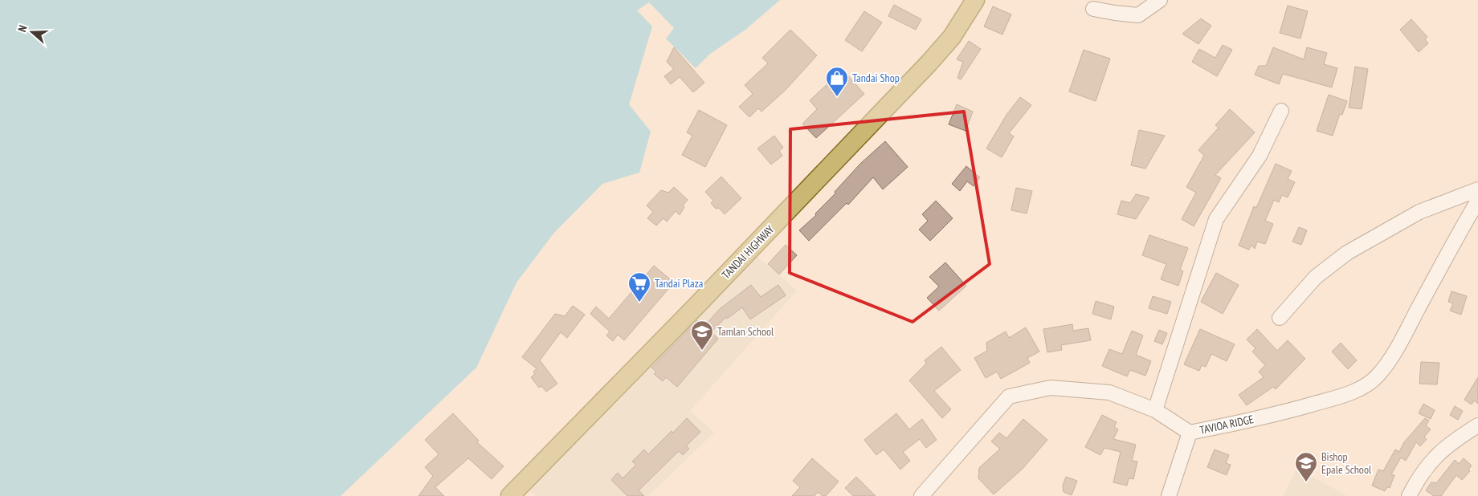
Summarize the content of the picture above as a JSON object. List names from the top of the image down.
{
  "streets": {
    "main road": ["TANDAI HIGHWAY"],
    "street": ["TAVIOA RIDGE"]
  },
  "places": {
    "shop": ["Tandai Shop"],
    "supermarket": ["Tandai Plaza"],
    "school or university": ["Tamlan School", "Bishop Epale School"]
  },
  "north": "left"
}
